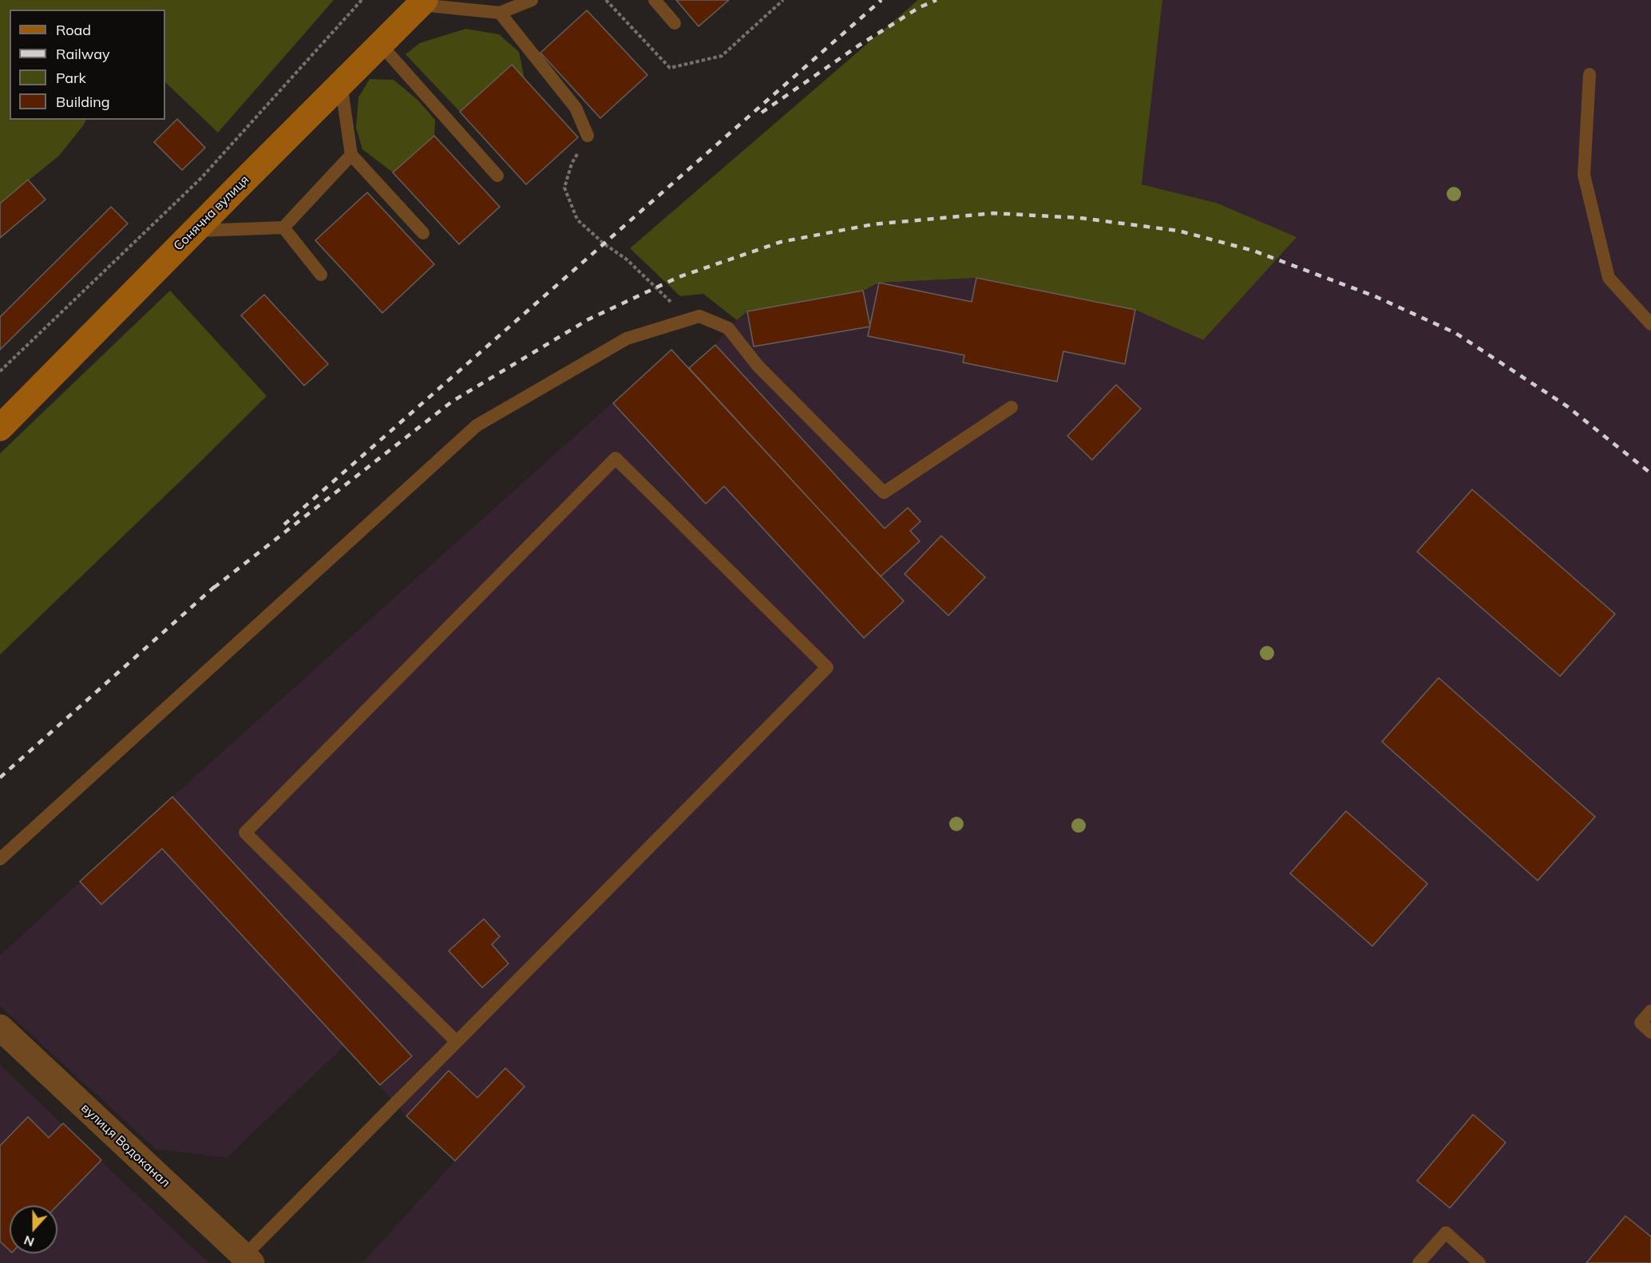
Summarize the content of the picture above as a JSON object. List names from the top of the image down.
{
  "streets": {
    "street": ["Сонячна вулиця", "вулиця Водоканал"]
  },
  "legend": [
    "Road",
    "Railway",
    "Park",
    "Building"
  ],
  "north": "bottom"
}
